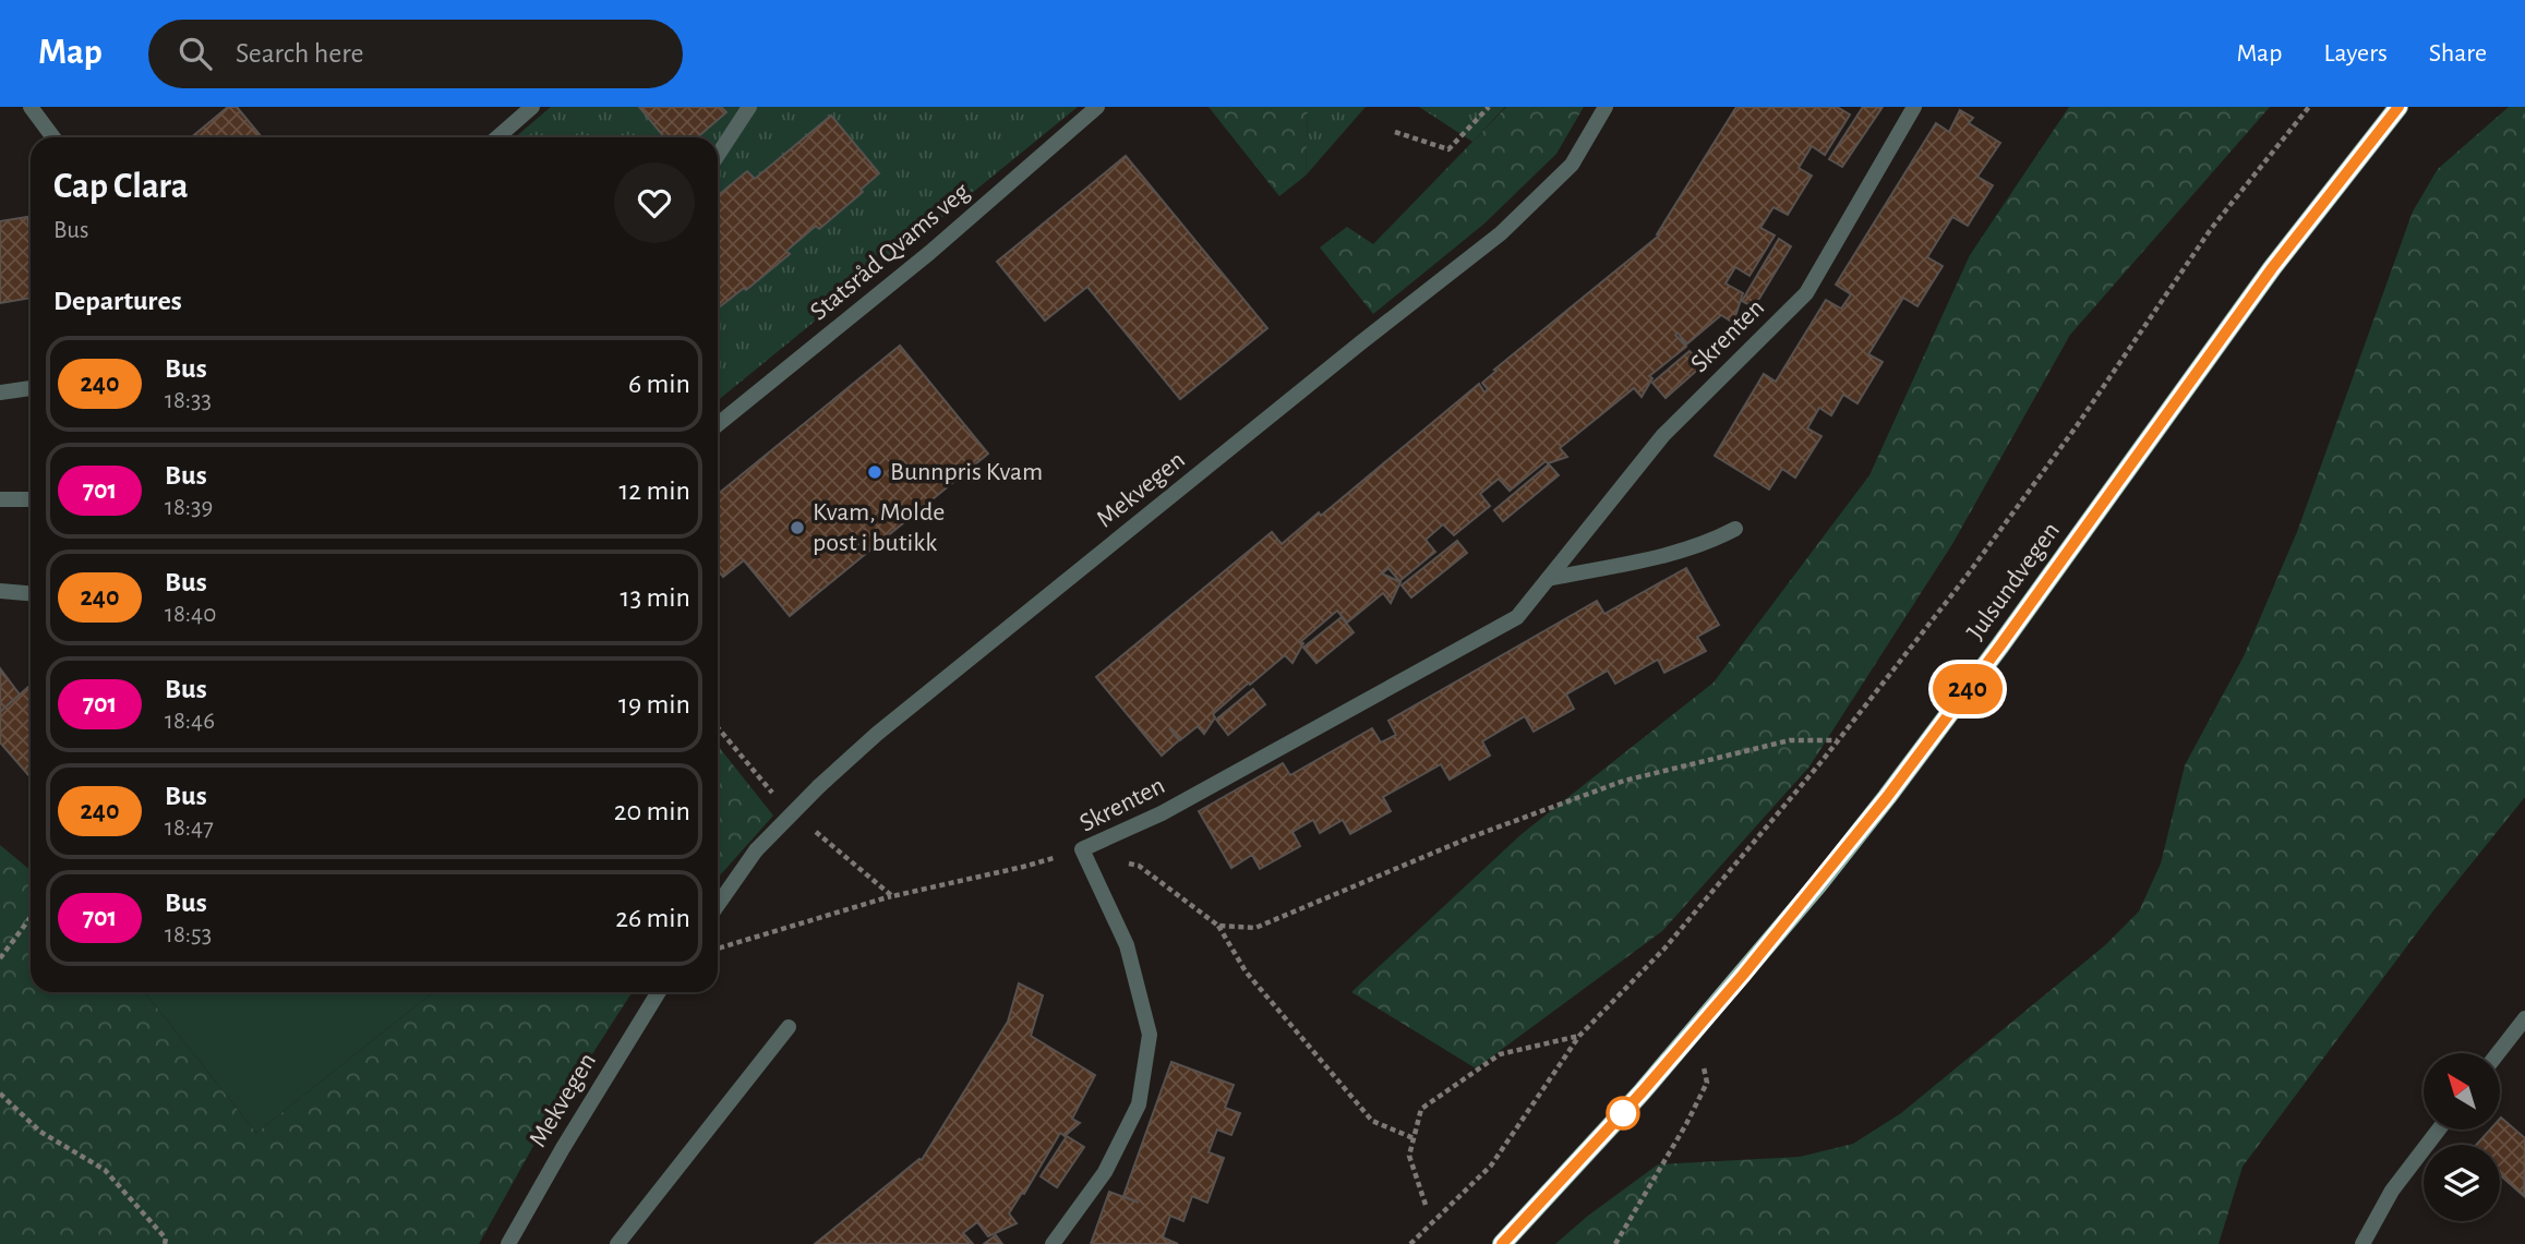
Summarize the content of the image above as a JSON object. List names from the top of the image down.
{
  "streets": {
    "main road": ["Julsundvegen"],
    "street": ["Statsråd Qvams veg", "Skrenten", "Mekvegen"]
  },
  "places": ["Bunnpris Kvam", "Kvam, Molde post i butikk"],
  "lines": ["bus line 240"],
  "north": "top left",
  "page": {
    "header": "Map",
    "search": "Search here",
    "nav": ["Map", "Layers", "Share"],
    "on_map": "240",
    "heading": [
      ["Cap Clara", "Bus"],
      "Departures"
    ],
    "list": [
      {
        "mark": "240",
        "name": "Bus",
        "note": "18:33",
        "value": "6 min"
      },
      {
        "mark": "701",
        "name": "Bus",
        "note": "18:39",
        "value": "12 min"
      },
      {
        "mark": "240",
        "name": "Bus",
        "note": "18:40",
        "value": "13 min"
      },
      {
        "mark": "701",
        "name": "Bus",
        "note": "18:46",
        "value": "19 min"
      },
      {
        "mark": "240",
        "name": "Bus",
        "note": "18:47",
        "value": "20 min"
      },
      {
        "mark": "701",
        "name": "Bus",
        "note": "18:53",
        "value": "26 min"
      }
    ]
  }
}
